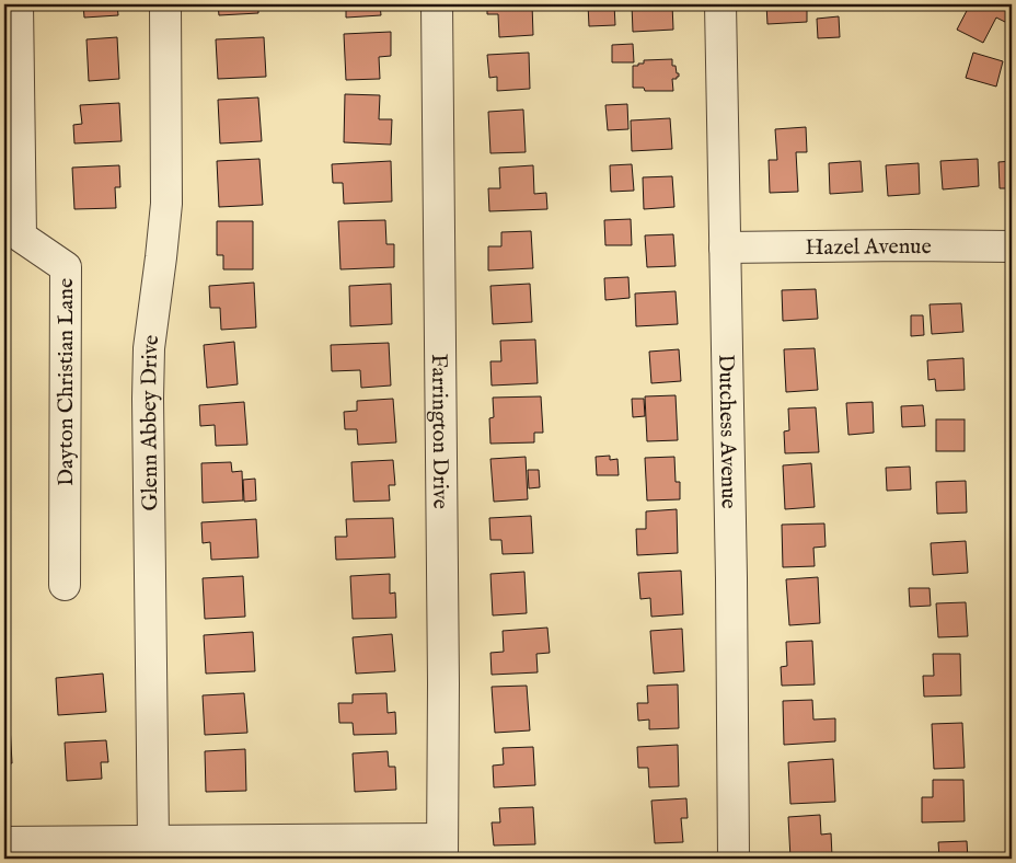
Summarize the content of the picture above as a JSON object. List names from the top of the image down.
{
  "streets": {
    "street": [
      "Hazel Avenue",
      "Dayton Christian Lane",
      "Glenn Abbey Drive",
      "Farrington Drive",
      "Dutchess Avenue"
    ]
  },
  "crossings": [
    ["Hazel Avenue", "Dutchess Avenue"]
  ]
}
